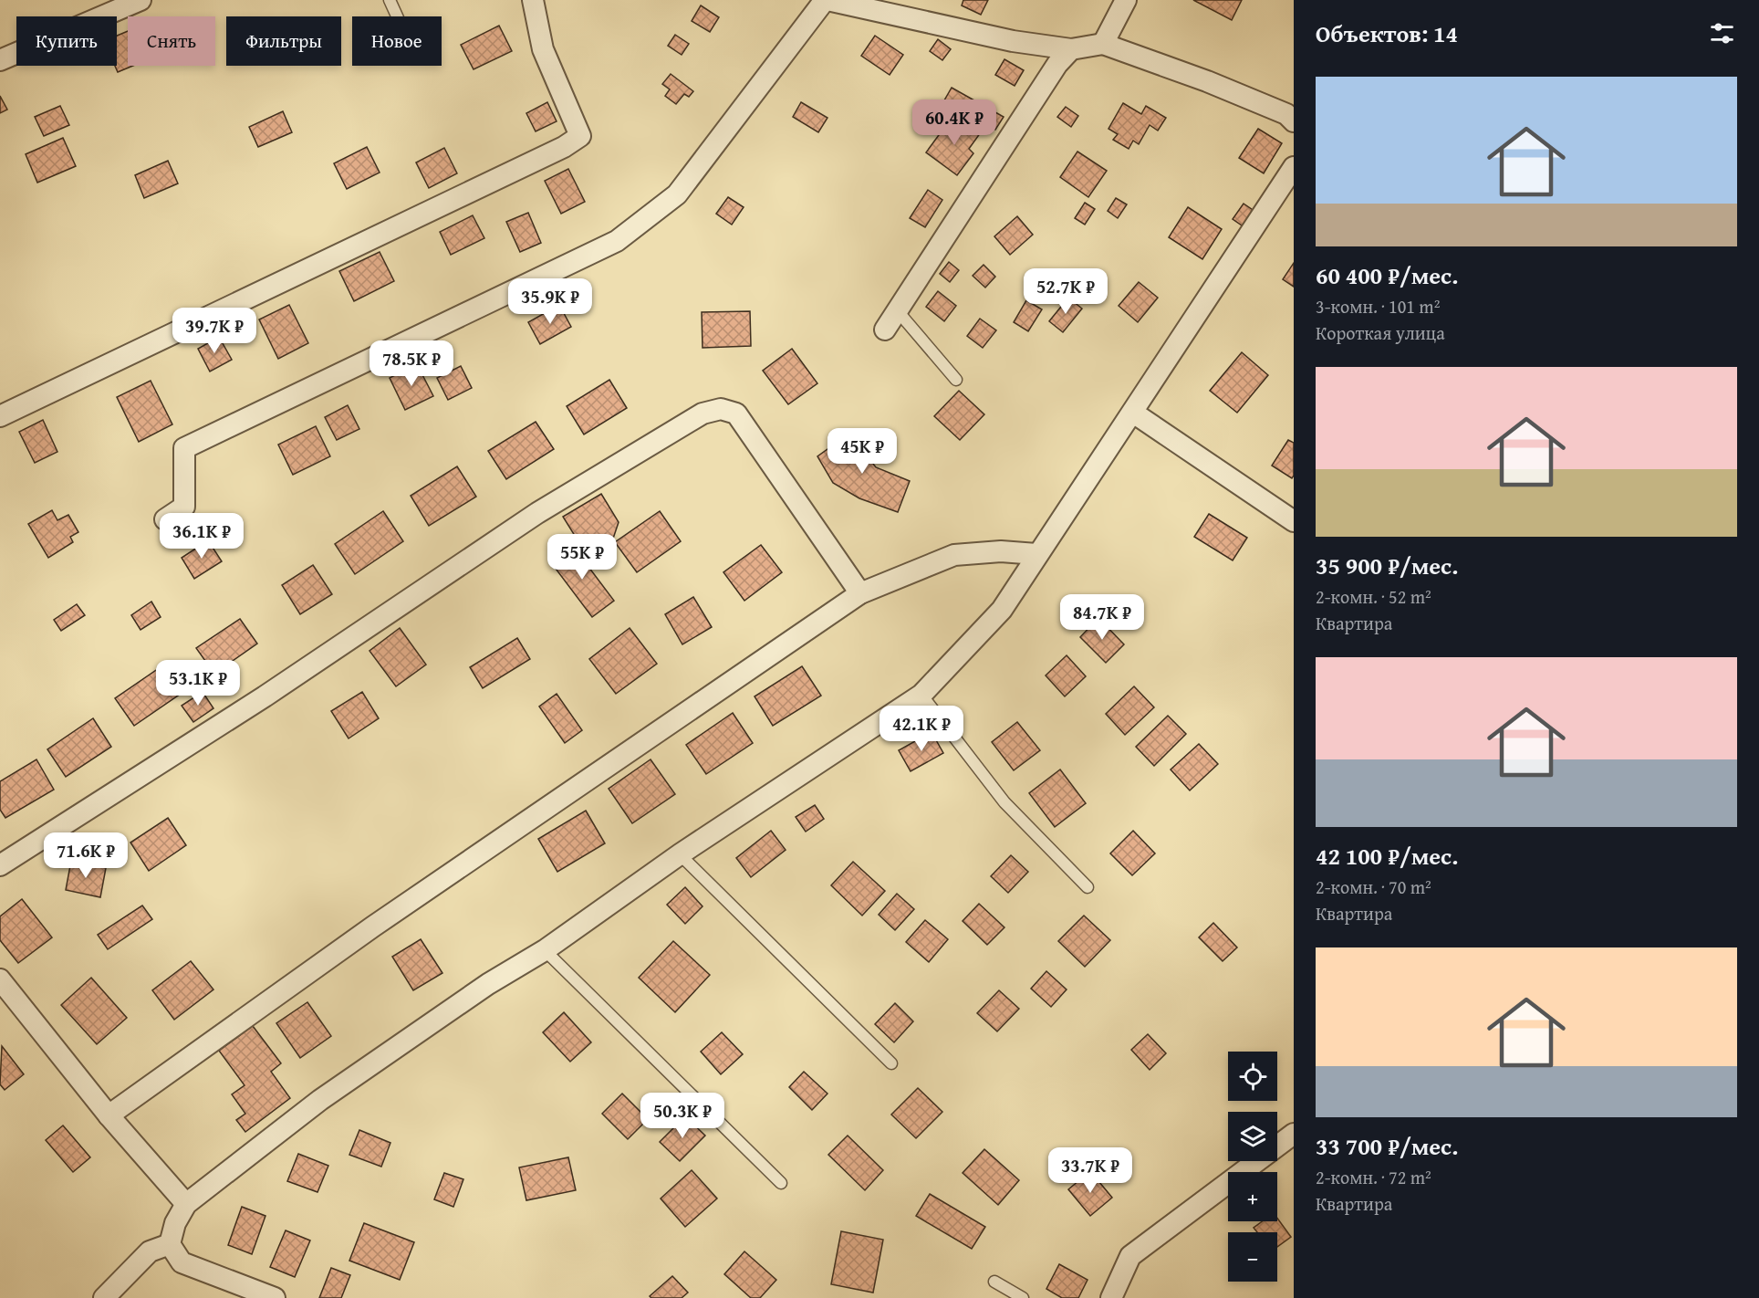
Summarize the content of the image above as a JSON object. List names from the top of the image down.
{
  "page": {
    "heading": "Объектов: 14",
    "chip": [
      "Купить",
      "Снять",
      "Фильтры",
      "Новое"
    ],
    "list": [
      {
        "name": "60 400 ₽/мес.",
        "note": "3-комн. · 101 m² · Короткая улица"
      },
      {
        "name": "35 900 ₽/мес.",
        "note": "2-комн. · 52 m² · Квартира"
      },
      {
        "name": "42 100 ₽/мес.",
        "note": "2-комн. · 70 m² · Квартира"
      },
      {
        "name": "33 700 ₽/мес.",
        "note": "2-комн. · 72 m² · Квартира"
      }
    ],
    "price": [
      "60.4K ₽",
      "52.7K ₽",
      "35.9K ₽",
      "39.7K ₽",
      "78.5K ₽",
      "45K ₽",
      "36.1K ₽",
      "55K ₽",
      "84.7K ₽",
      "53.1K ₽",
      "42.1K ₽",
      "71.6K ₽",
      "50.3K ₽",
      "33.7K ₽"
    ],
    "map_buttons": ["+", "−"]
  }
}
